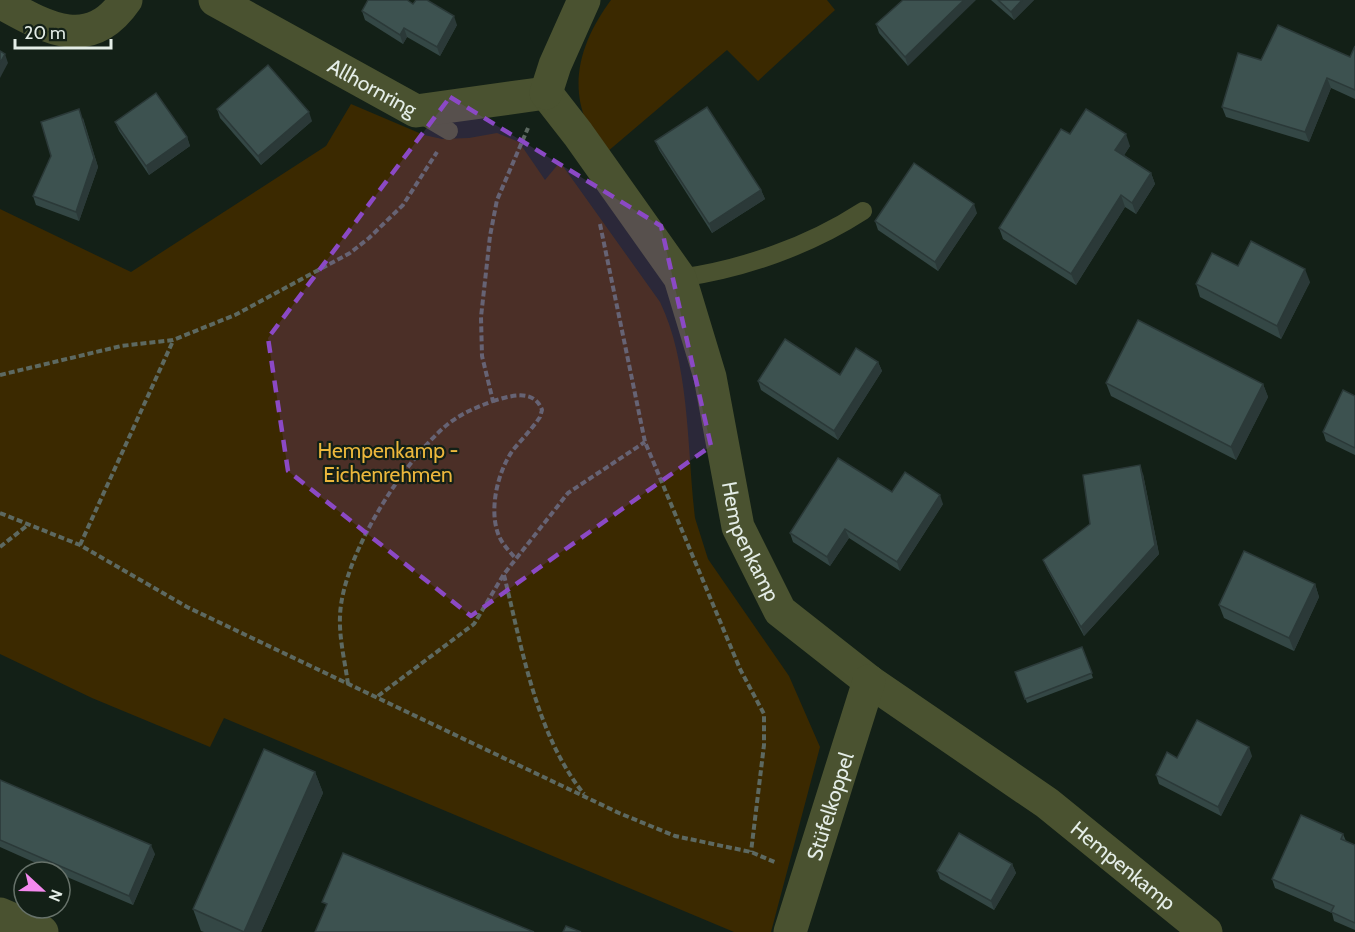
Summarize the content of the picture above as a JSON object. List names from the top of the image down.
{
  "streets": {
    "street": ["Allhornring", "Hempenkamp", "Stüfelkoppel"]
  },
  "crossings": [
    ["Allhornring", "Hempenkamp"],
    ["Hempenkamp", "Stüfelkoppel"]
  ],
  "parks": ["Hempenkamp - Eichenrehmen"],
  "scale_bar": "20 m",
  "north": "right"
}
